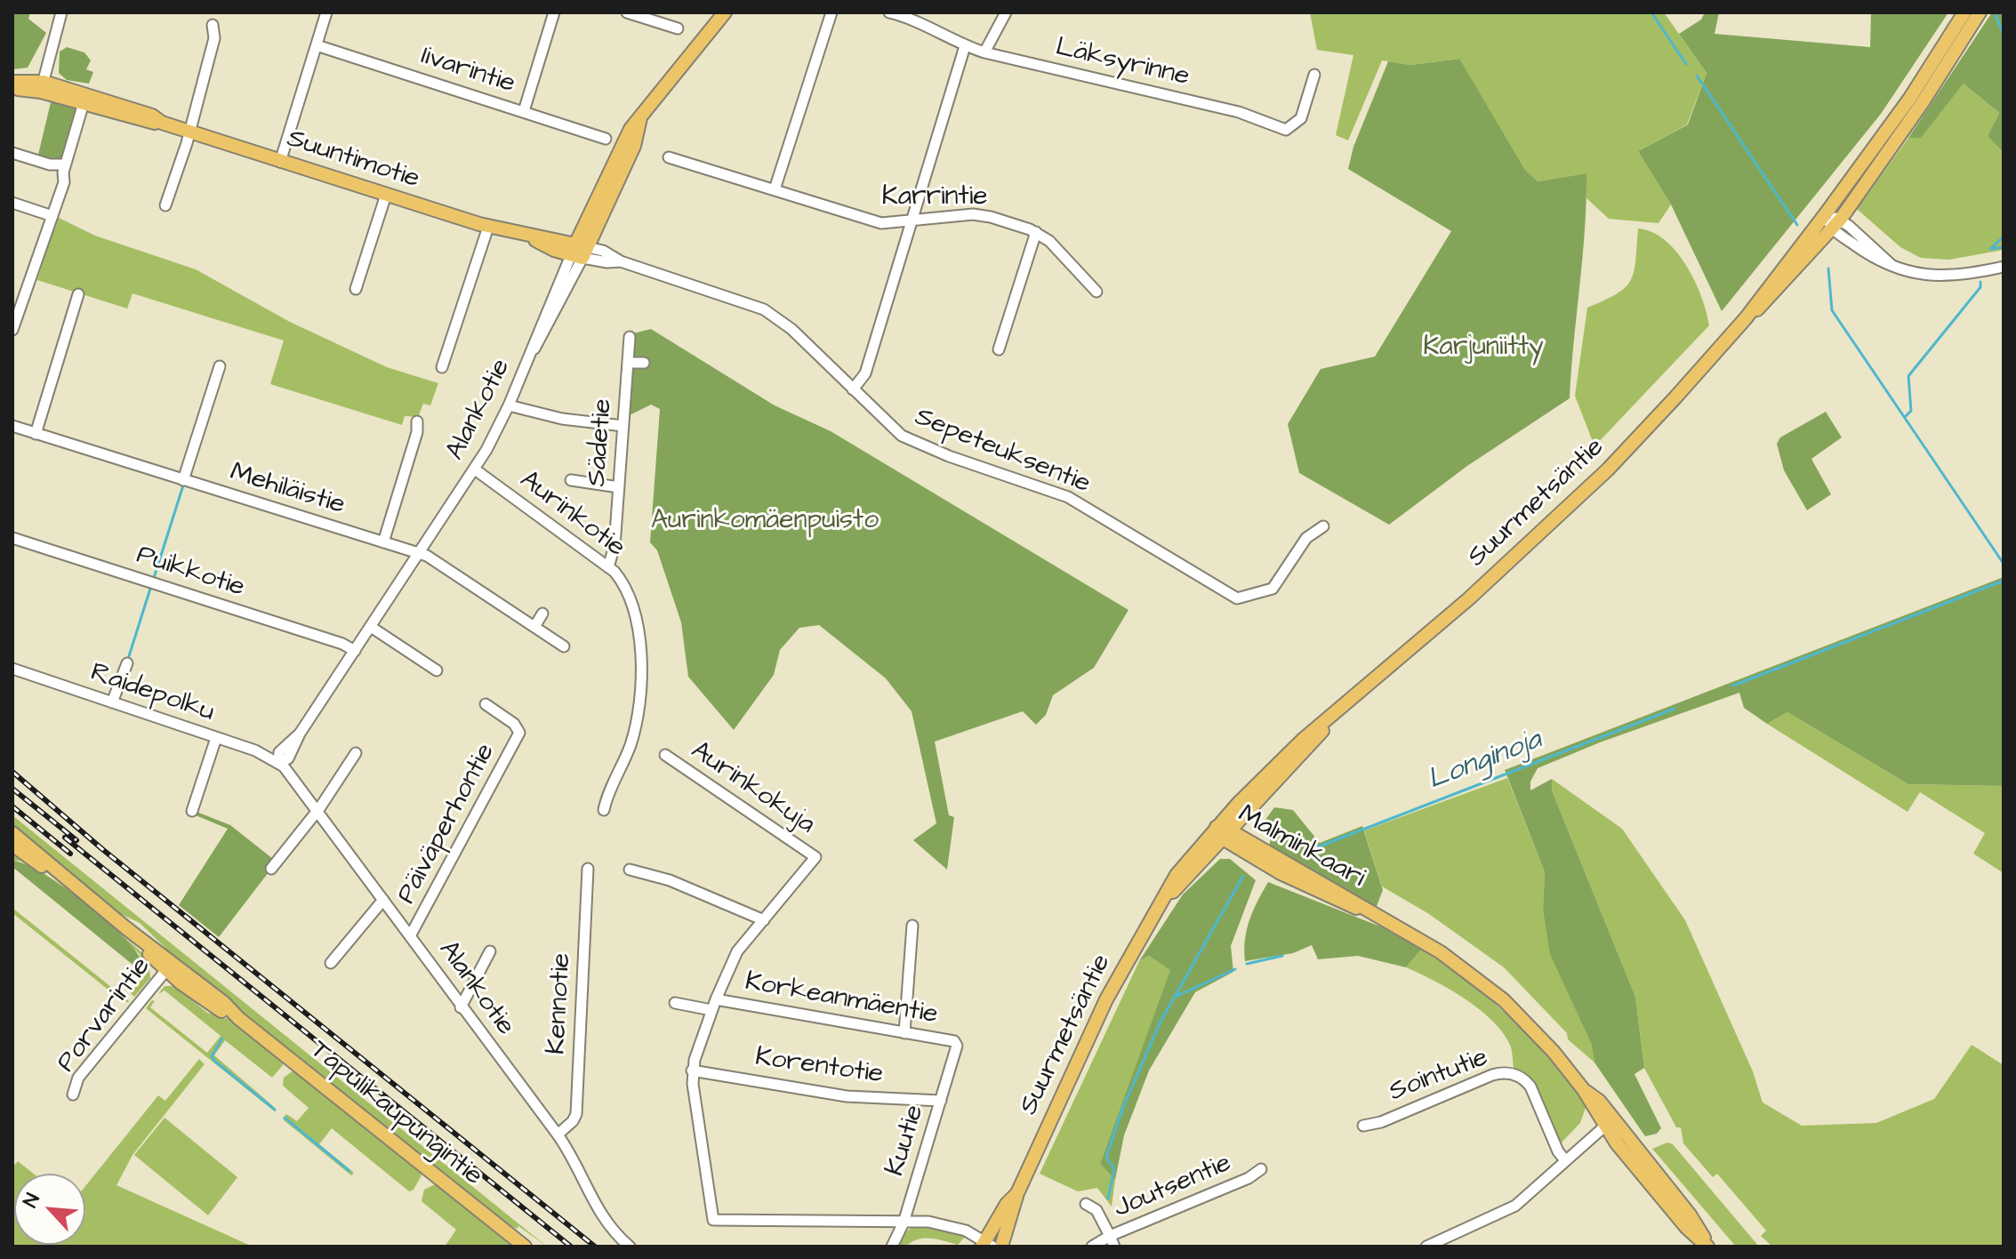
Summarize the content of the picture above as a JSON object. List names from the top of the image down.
{
  "streets": {
    "main road": [
      "Suuntimotie",
      "Suurmetsäntie",
      "Malminkaari",
      "Tapulikaupungintie"
    ],
    "street": [
      "Läksyrinne",
      "Iivarintie",
      "Karrintie",
      "Alankotie",
      "Sädetie",
      "Sepeteuksentie",
      "Mehiläistie",
      "Aurinkotie",
      "Puikkotie",
      "Raidepolku",
      "Aurinkokuja",
      "Päiväperhontie",
      "Korkeanmäentie",
      "Kennotie",
      "Porvarintie",
      "Korentotie",
      "Sointutie",
      "Kuutie",
      "Joutsentie"
    ]
  },
  "crossings": [
    ["Suuntimotie", "Alankotie"],
    ["Suuntimotie", "Sepeteuksentie"],
    ["Alankotie", "Sepeteuksentie"],
    ["Alankotie", "Mehiläistie"],
    ["Alankotie", "Aurinkotie"],
    ["Alankotie", "Puikkotie"],
    ["Alankotie", "Raidepolku"],
    ["Alankotie", "Päiväperhontie"],
    ["Alankotie", "Kennotie"],
    ["Sädetie", "Aurinkotie"],
    ["Suurmetsäntie", "Malminkaari"],
    ["Korkeanmäentie", "Kuutie"],
    ["Porvarintie", "Tapulikaupungintie"],
    ["Korentotie", "Kuutie"]
  ],
  "water": ["Longinoja"],
  "parks": ["Karjuniitty", "Aurinkomäenpuisto"],
  "north": "top left"
}
